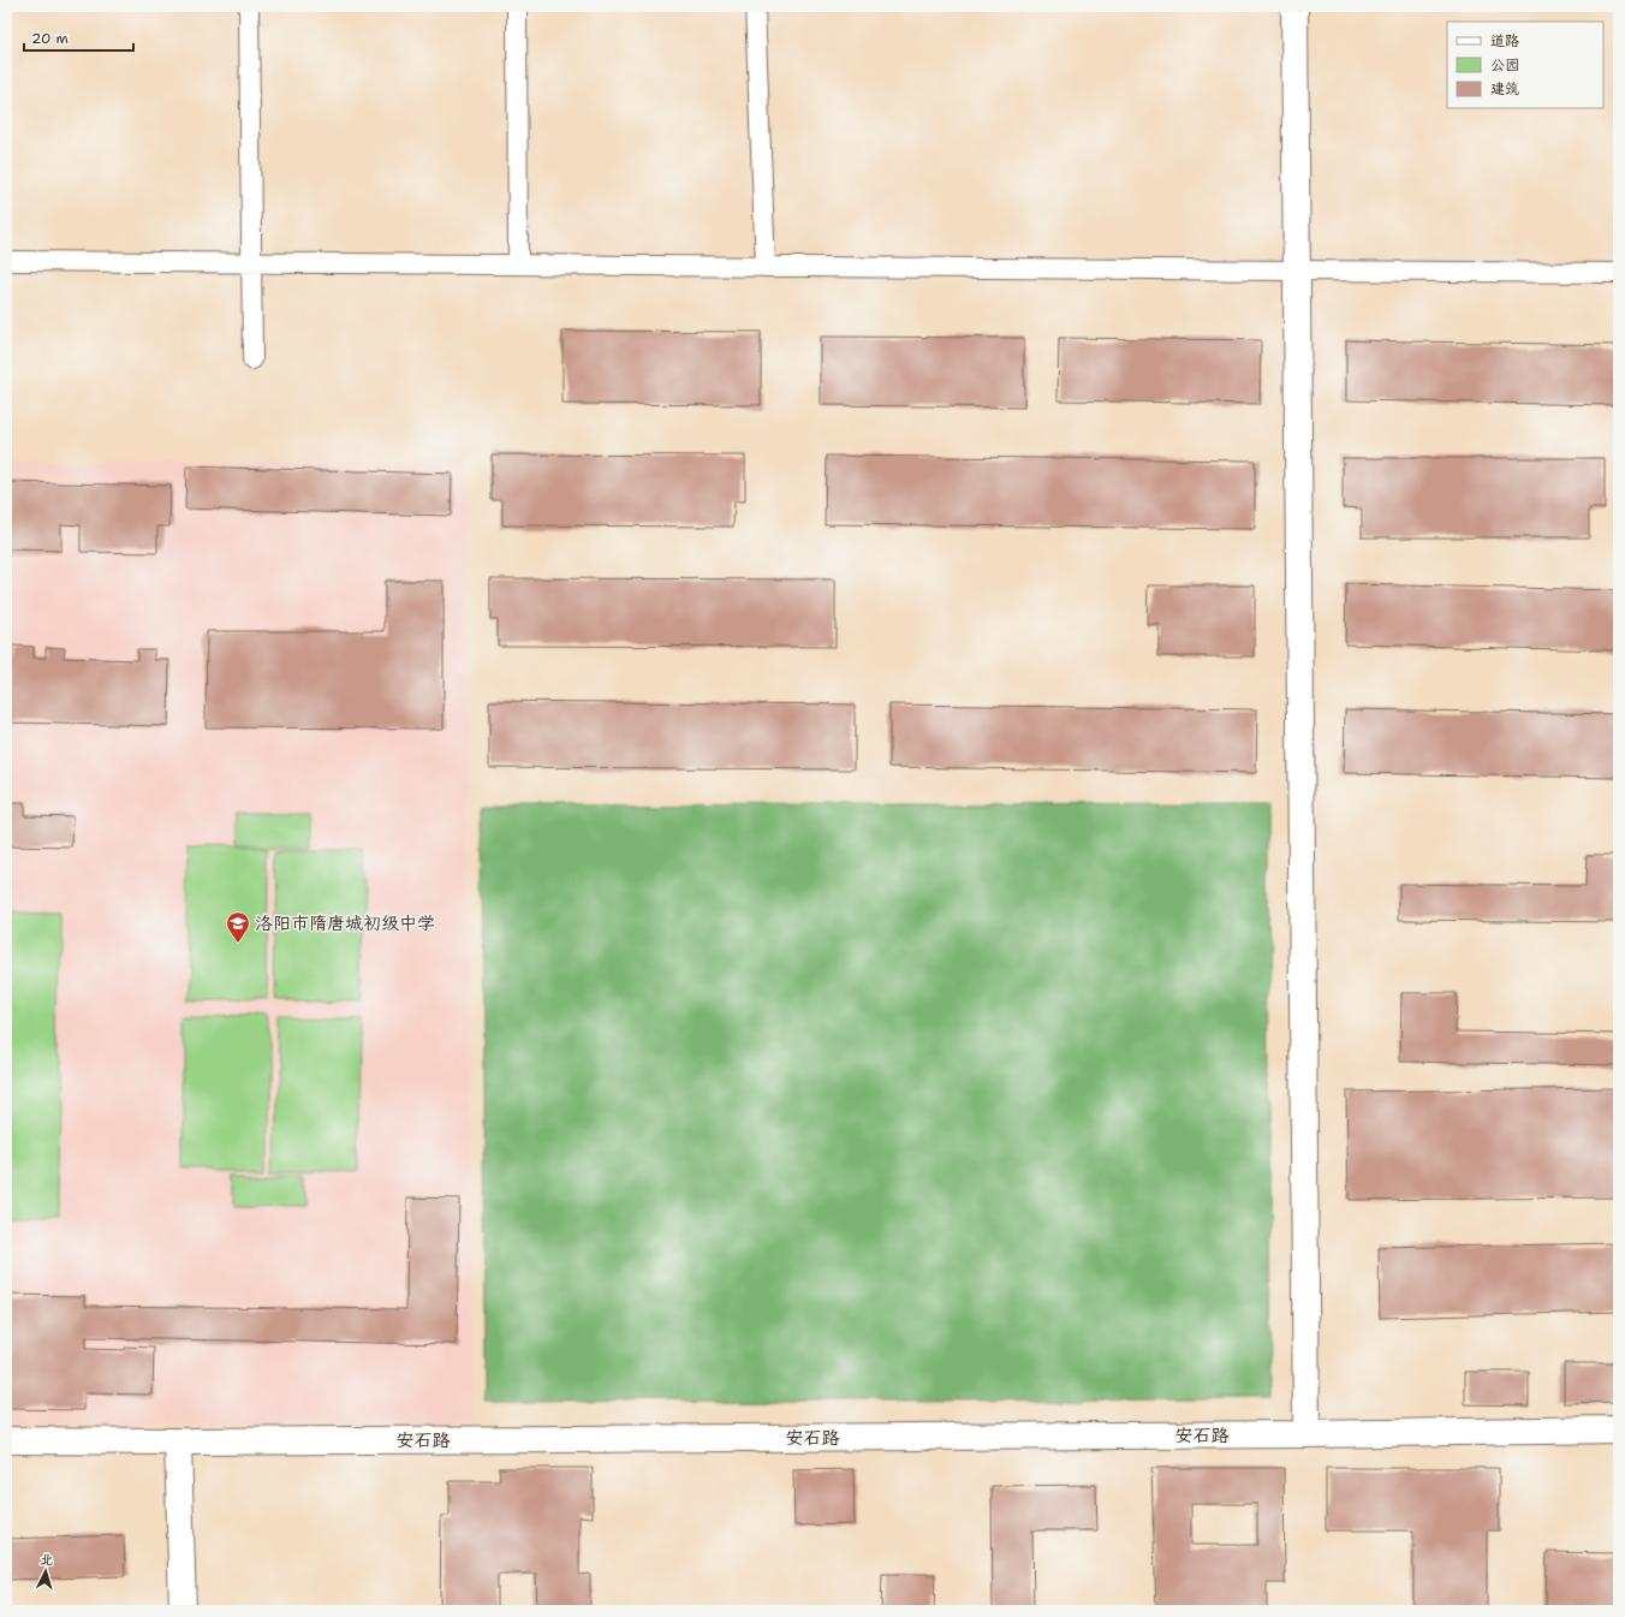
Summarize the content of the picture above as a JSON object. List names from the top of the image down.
{
  "streets": {
    "street": ["安石路"]
  },
  "places": {
    "school or university": ["洛阳市隋唐城初级中学"]
  },
  "legend": ["道路", "公园", "建筑"],
  "scale_bar": "20 m",
  "north": "top"
}
